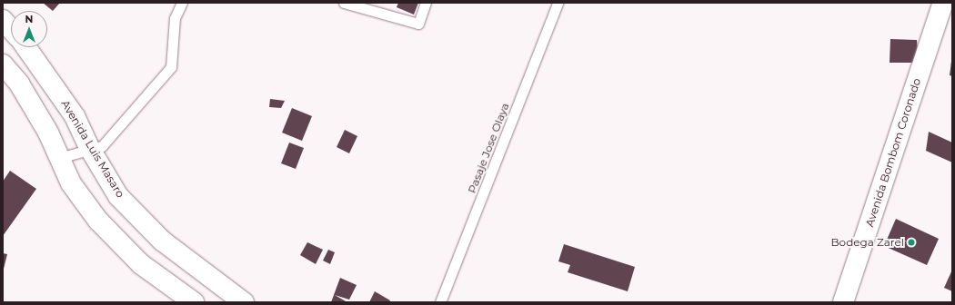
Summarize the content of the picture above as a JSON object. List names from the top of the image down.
{
  "streets": {
    "main road": ["Avenida Luis Masaro", "Avenida Bombom Coronado"],
    "lane": ["Pasaje Jose Olaya"]
  },
  "places": ["Bodega Zarel"],
  "north": "top"
}
